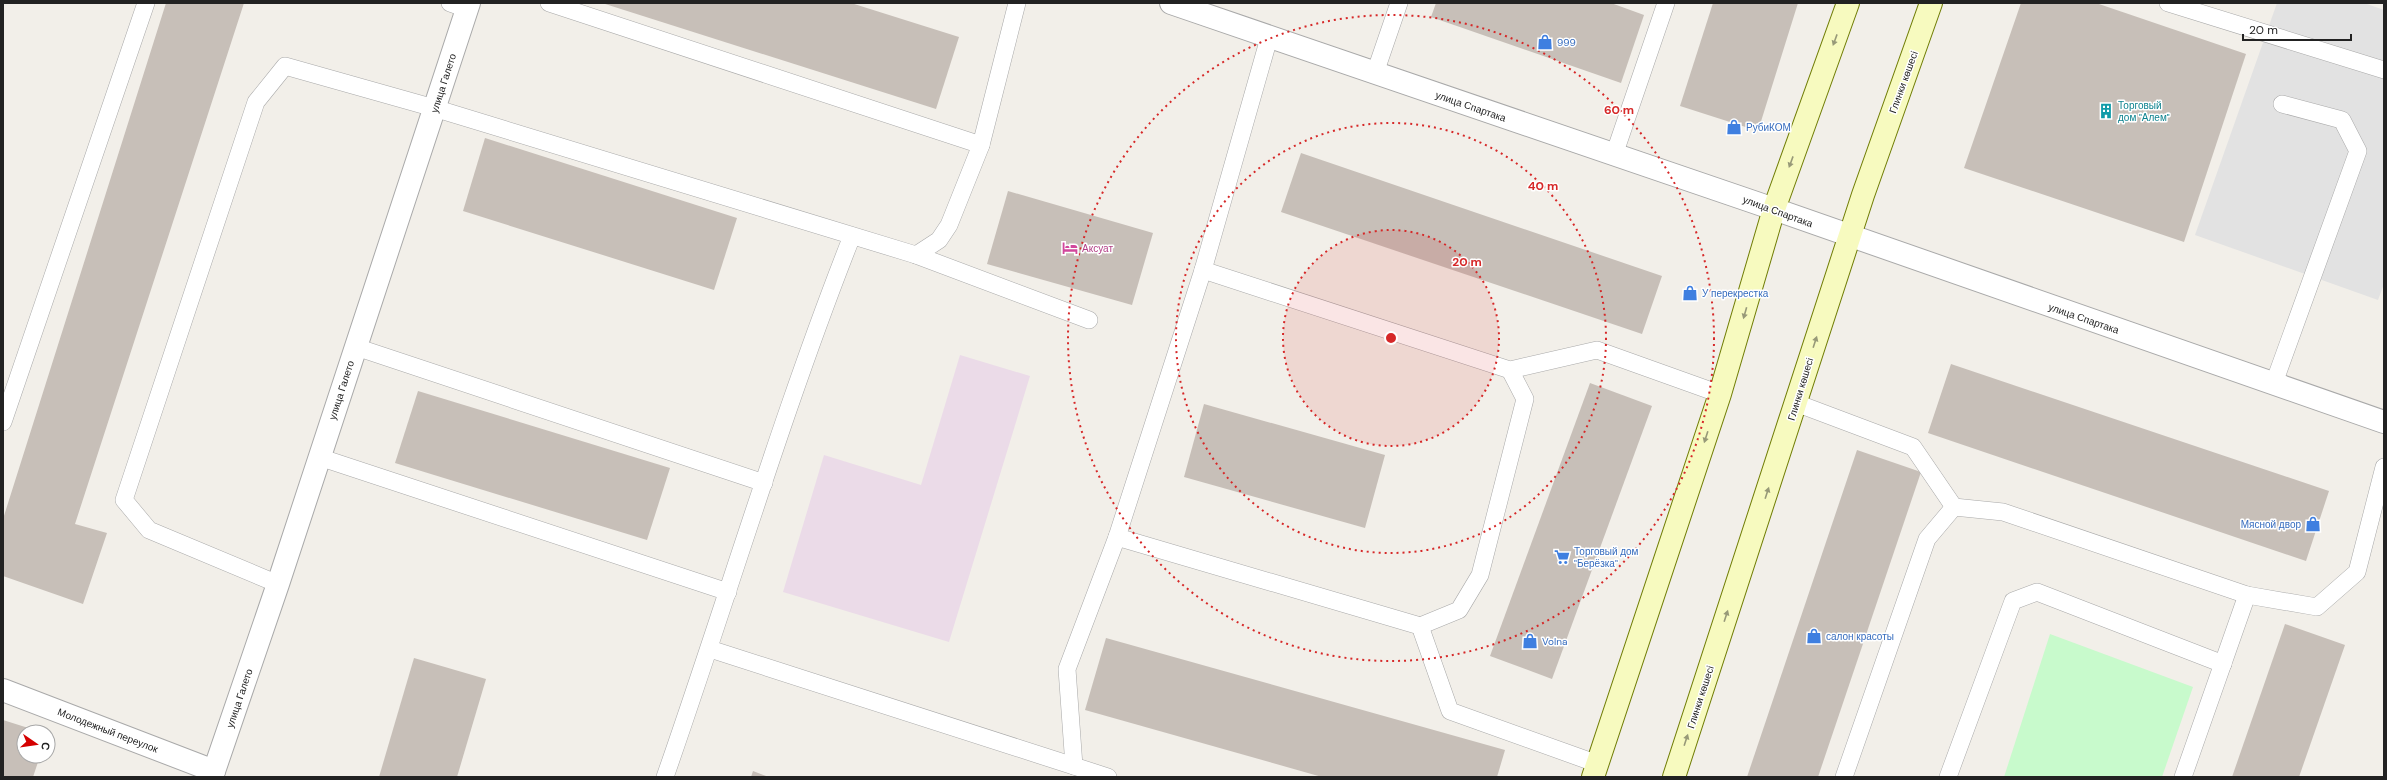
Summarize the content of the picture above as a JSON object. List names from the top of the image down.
{
  "streets": {
    "main road": ["Глинки көшесі"],
    "street": ["улица Галето", "улица Спартака", "Молодежный переулок"]
  },
  "crossings": [
    ["Глинки көшесі", "улица Спартака"],
    ["улица Галето", "Молодежный переулок"]
  ],
  "places": {
    "shop": [
      "999",
      "РубиКОМ",
      "У перекрестка",
      "Мясной двор",
      "салон красоты",
      "Volna"
    ],
    "building": ["Торговый дом \"Алем\""],
    "hotel": ["Аксуат"],
    "supermarket": ["Торговый дом \"Берёзка\""]
  },
  "scale_bar": "20 m",
  "north": "right",
  "rings": ["60 m", "40 m", "20 m"]
}
